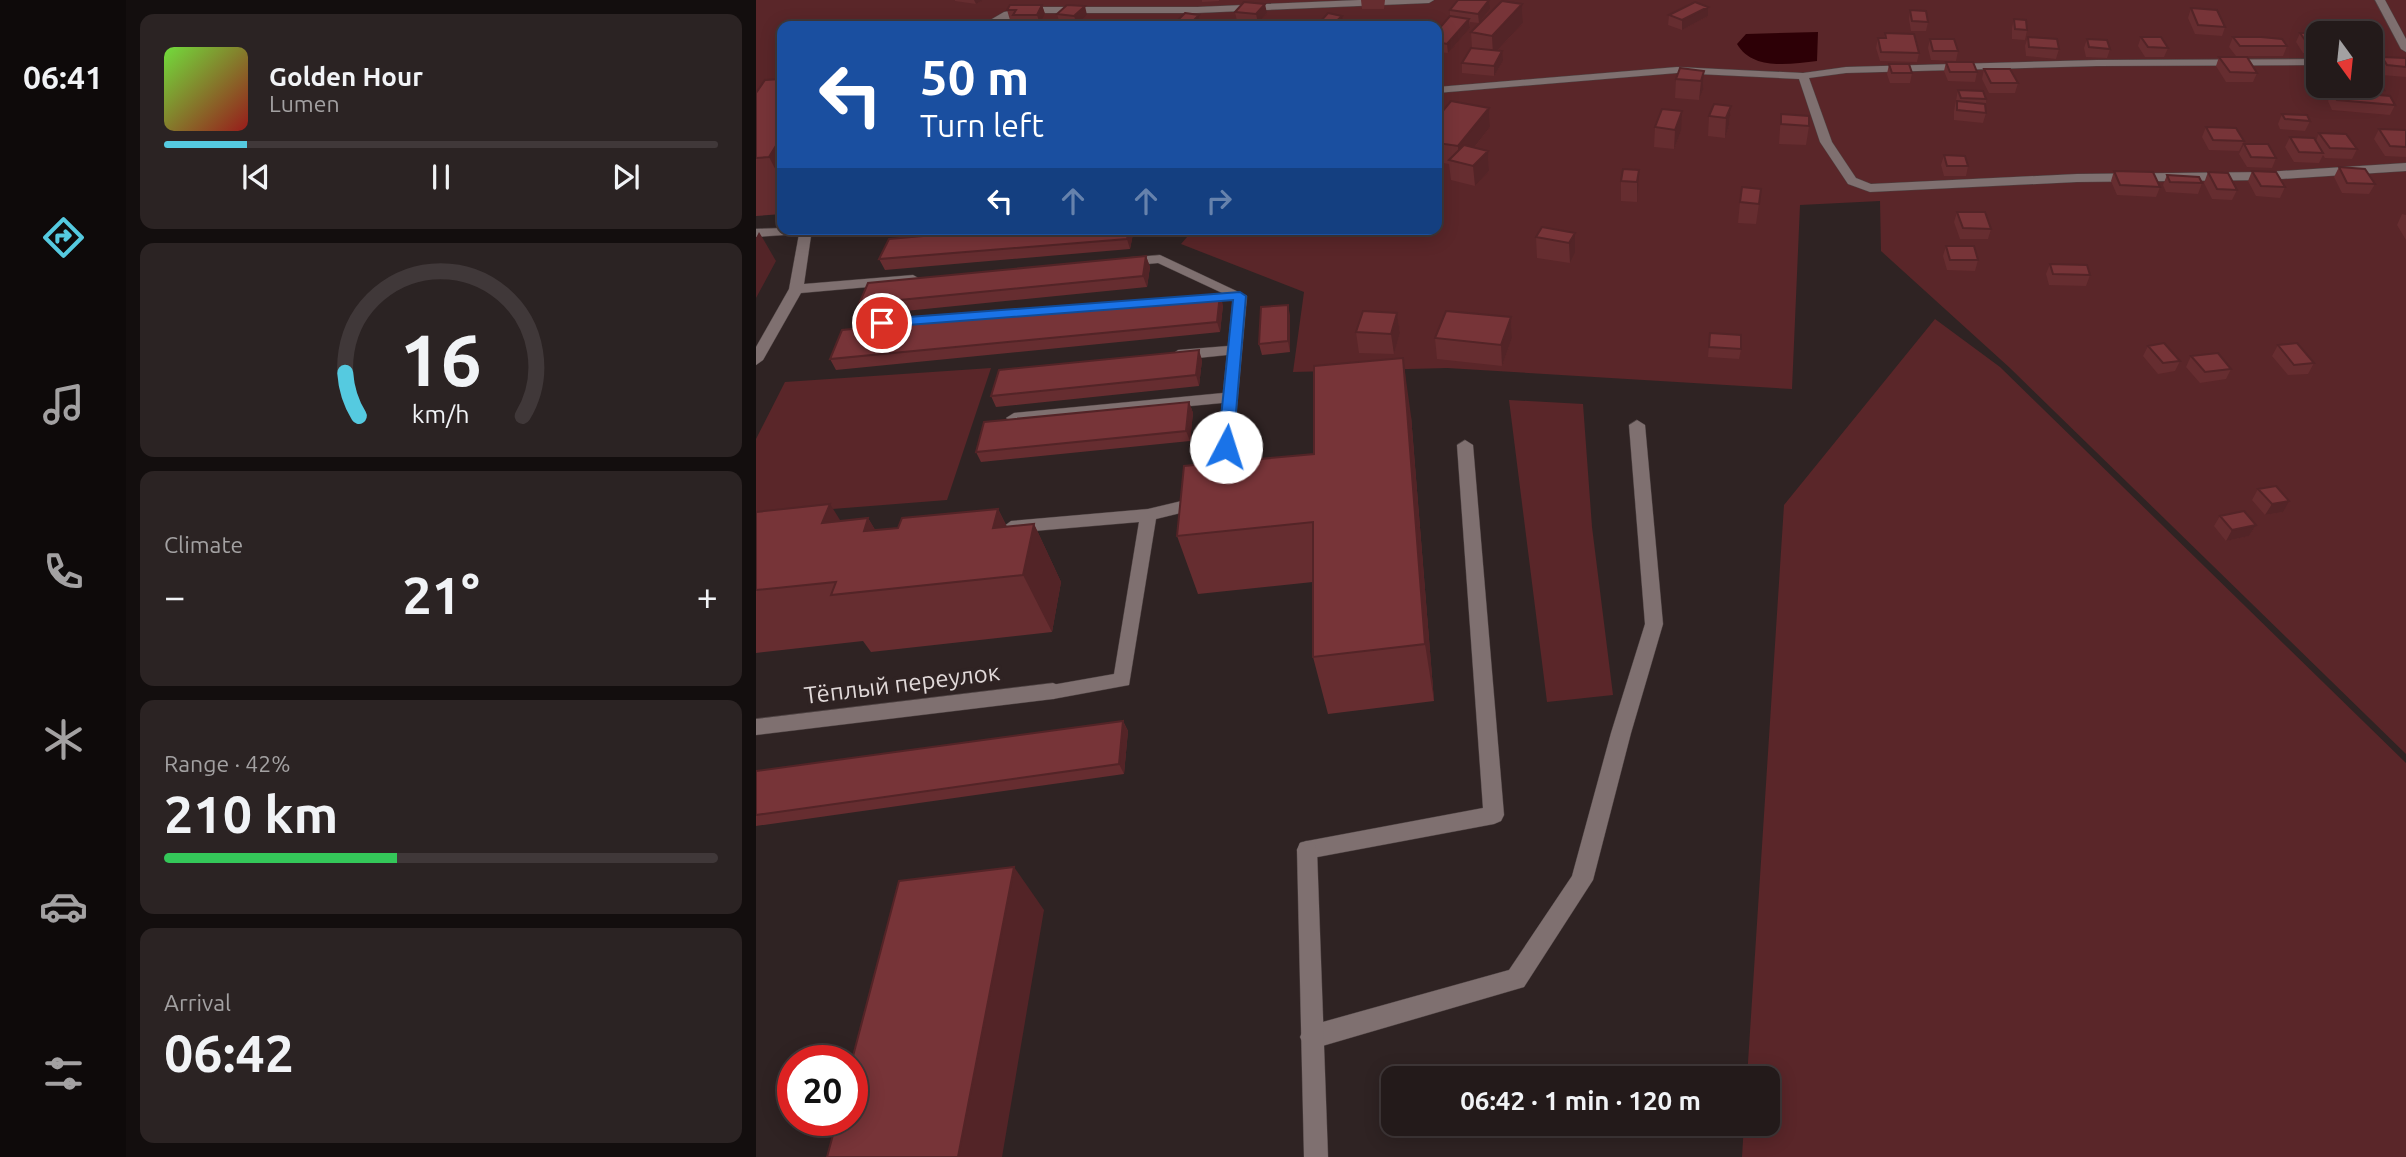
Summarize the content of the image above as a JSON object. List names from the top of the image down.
{
  "streets": {
    "street": ["Тёплый переулок"]
  },
  "north": "bottom",
  "page": {
    "tabs": "06:41",
    "turn": ["50 m", "Turn left"],
    "song": ["Golden Hour", "Lumen"],
    "tile": [
      "Climate",
      ["Range · 42%", "210 km"],
      ["Arrival", "06:42"]
    ],
    "heat": ["−", "21°", "+"],
    "limit": "20",
    "trip": "06:42 · 1 min · 120 m",
    "gauge": ["16", "km/h"]
  }
}
